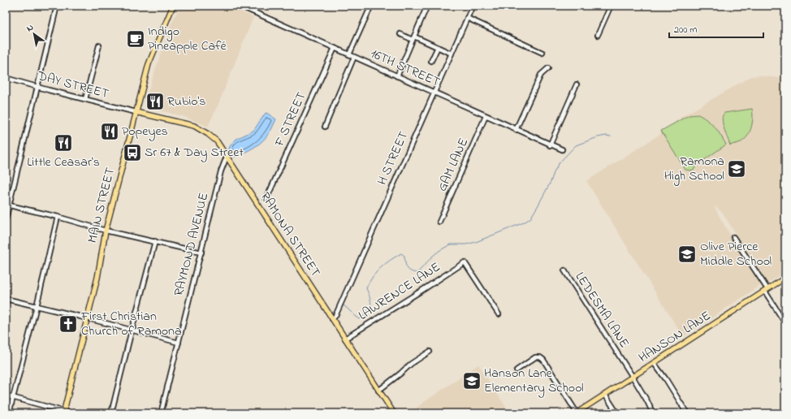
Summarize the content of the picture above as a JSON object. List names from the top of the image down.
{
  "streets": {
    "main road": ["MAIN STREET", "RAMONA STREET", "HANSON LANE"],
    "street": [
      "16TH STREET",
      "DAY STREET",
      "F STREET",
      "H STREET",
      "GAM LANE",
      "RAYMOND AVENUE",
      "LAWRENCE LANE",
      "LEDESMA LANE"
    ]
  },
  "crossings": [
    ["16TH STREET", "F STREET"],
    ["16TH STREET", "H STREET"],
    ["16TH STREET", "GAM LANE"],
    ["DAY STREET", "MAIN STREET"],
    ["DAY STREET", "RAMONA STREET"],
    ["H STREET", "RAMONA STREET"],
    ["MAIN STREET", "RAMONA STREET"],
    ["RAMONA STREET", "RAYMOND AVENUE"],
    ["RAMONA STREET", "LAWRENCE LANE"],
    ["LEDESMA LANE", "HANSON LANE"]
  ],
  "places": {
    "cafe": ["Indigo Pineapple Café"],
    "restaurant": ["Rubio's", "Popeyes", "Little Ceasar's"],
    "bus stop": ["Sr 67 & Day Street"],
    "school or university": ["Ramona High School", "Olive Pierce Middle School", "Hanson Lane Elementary School"],
    "church": ["First Christian Church of Ramona"]
  },
  "scale_bar": "200 m",
  "north": "top left"
}
